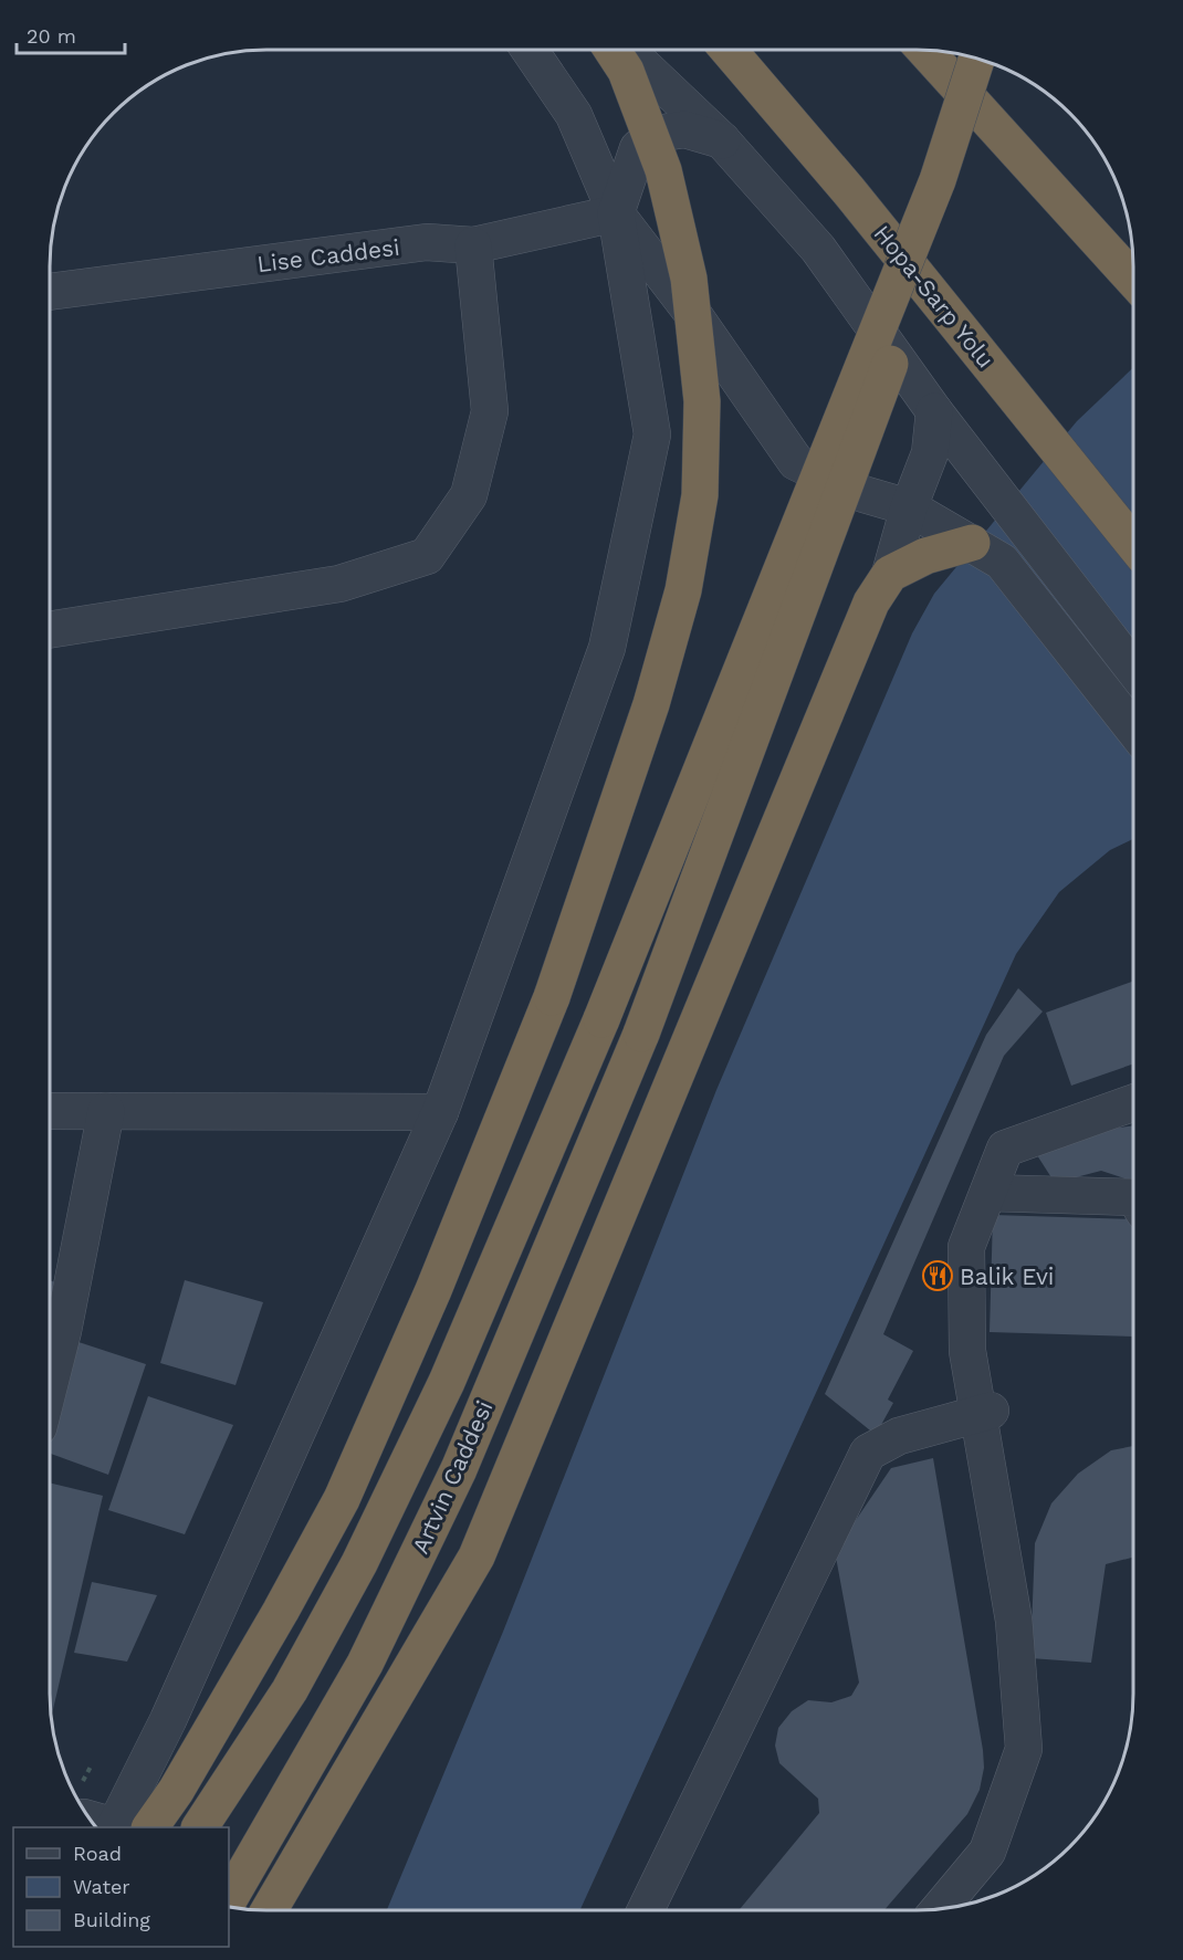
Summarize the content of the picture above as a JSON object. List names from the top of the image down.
{
  "streets": {
    "highway": ["Hopa-Sarp Yolu", "Artvin Caddesi"],
    "street": ["Lise Caddesi"]
  },
  "places": {
    "restaurant": ["Balik Evi"]
  },
  "legend": ["Road", "Water", "Building"],
  "scale_bar": "20 m"
}
